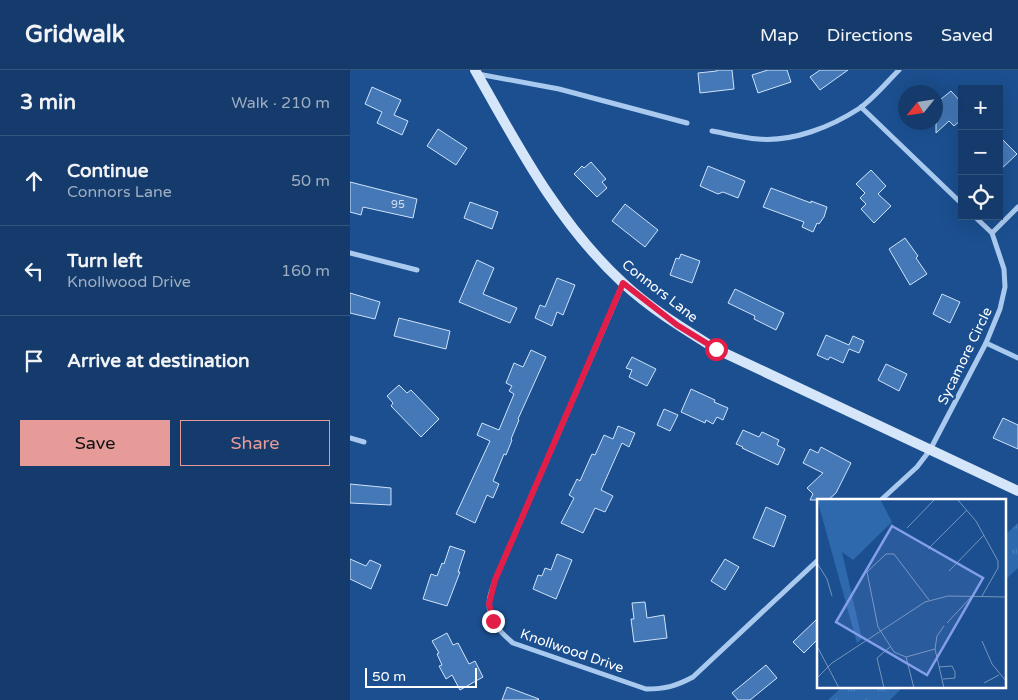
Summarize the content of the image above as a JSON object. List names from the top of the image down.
{
  "streets": {
    "street": ["Connors Lane", "Sycamore Circle", "Knollwood Drive"]
  },
  "crossings": [
    ["Connors Lane", "Sycamore Circle"],
    ["Connors Lane", "Knollwood Drive"]
  ],
  "house_numbers": ["95"],
  "scale_bar": "50 m",
  "north": "bottom left",
  "page": {
    "header": "Gridwalk",
    "nav": ["Map", "Directions", "Saved"],
    "heading": ["3 min", "Walk · 210 m"],
    "map_buttons": ["+", "−"],
    "list": [
      ["Continue", "Connors Lane", "50 m"],
      ["Turn left", "Knollwood Drive", "160 m"],
      "Arrive at destination"
    ],
    "buttons": ["Save", "Share"],
    "scale": "50 m"
  }
}
